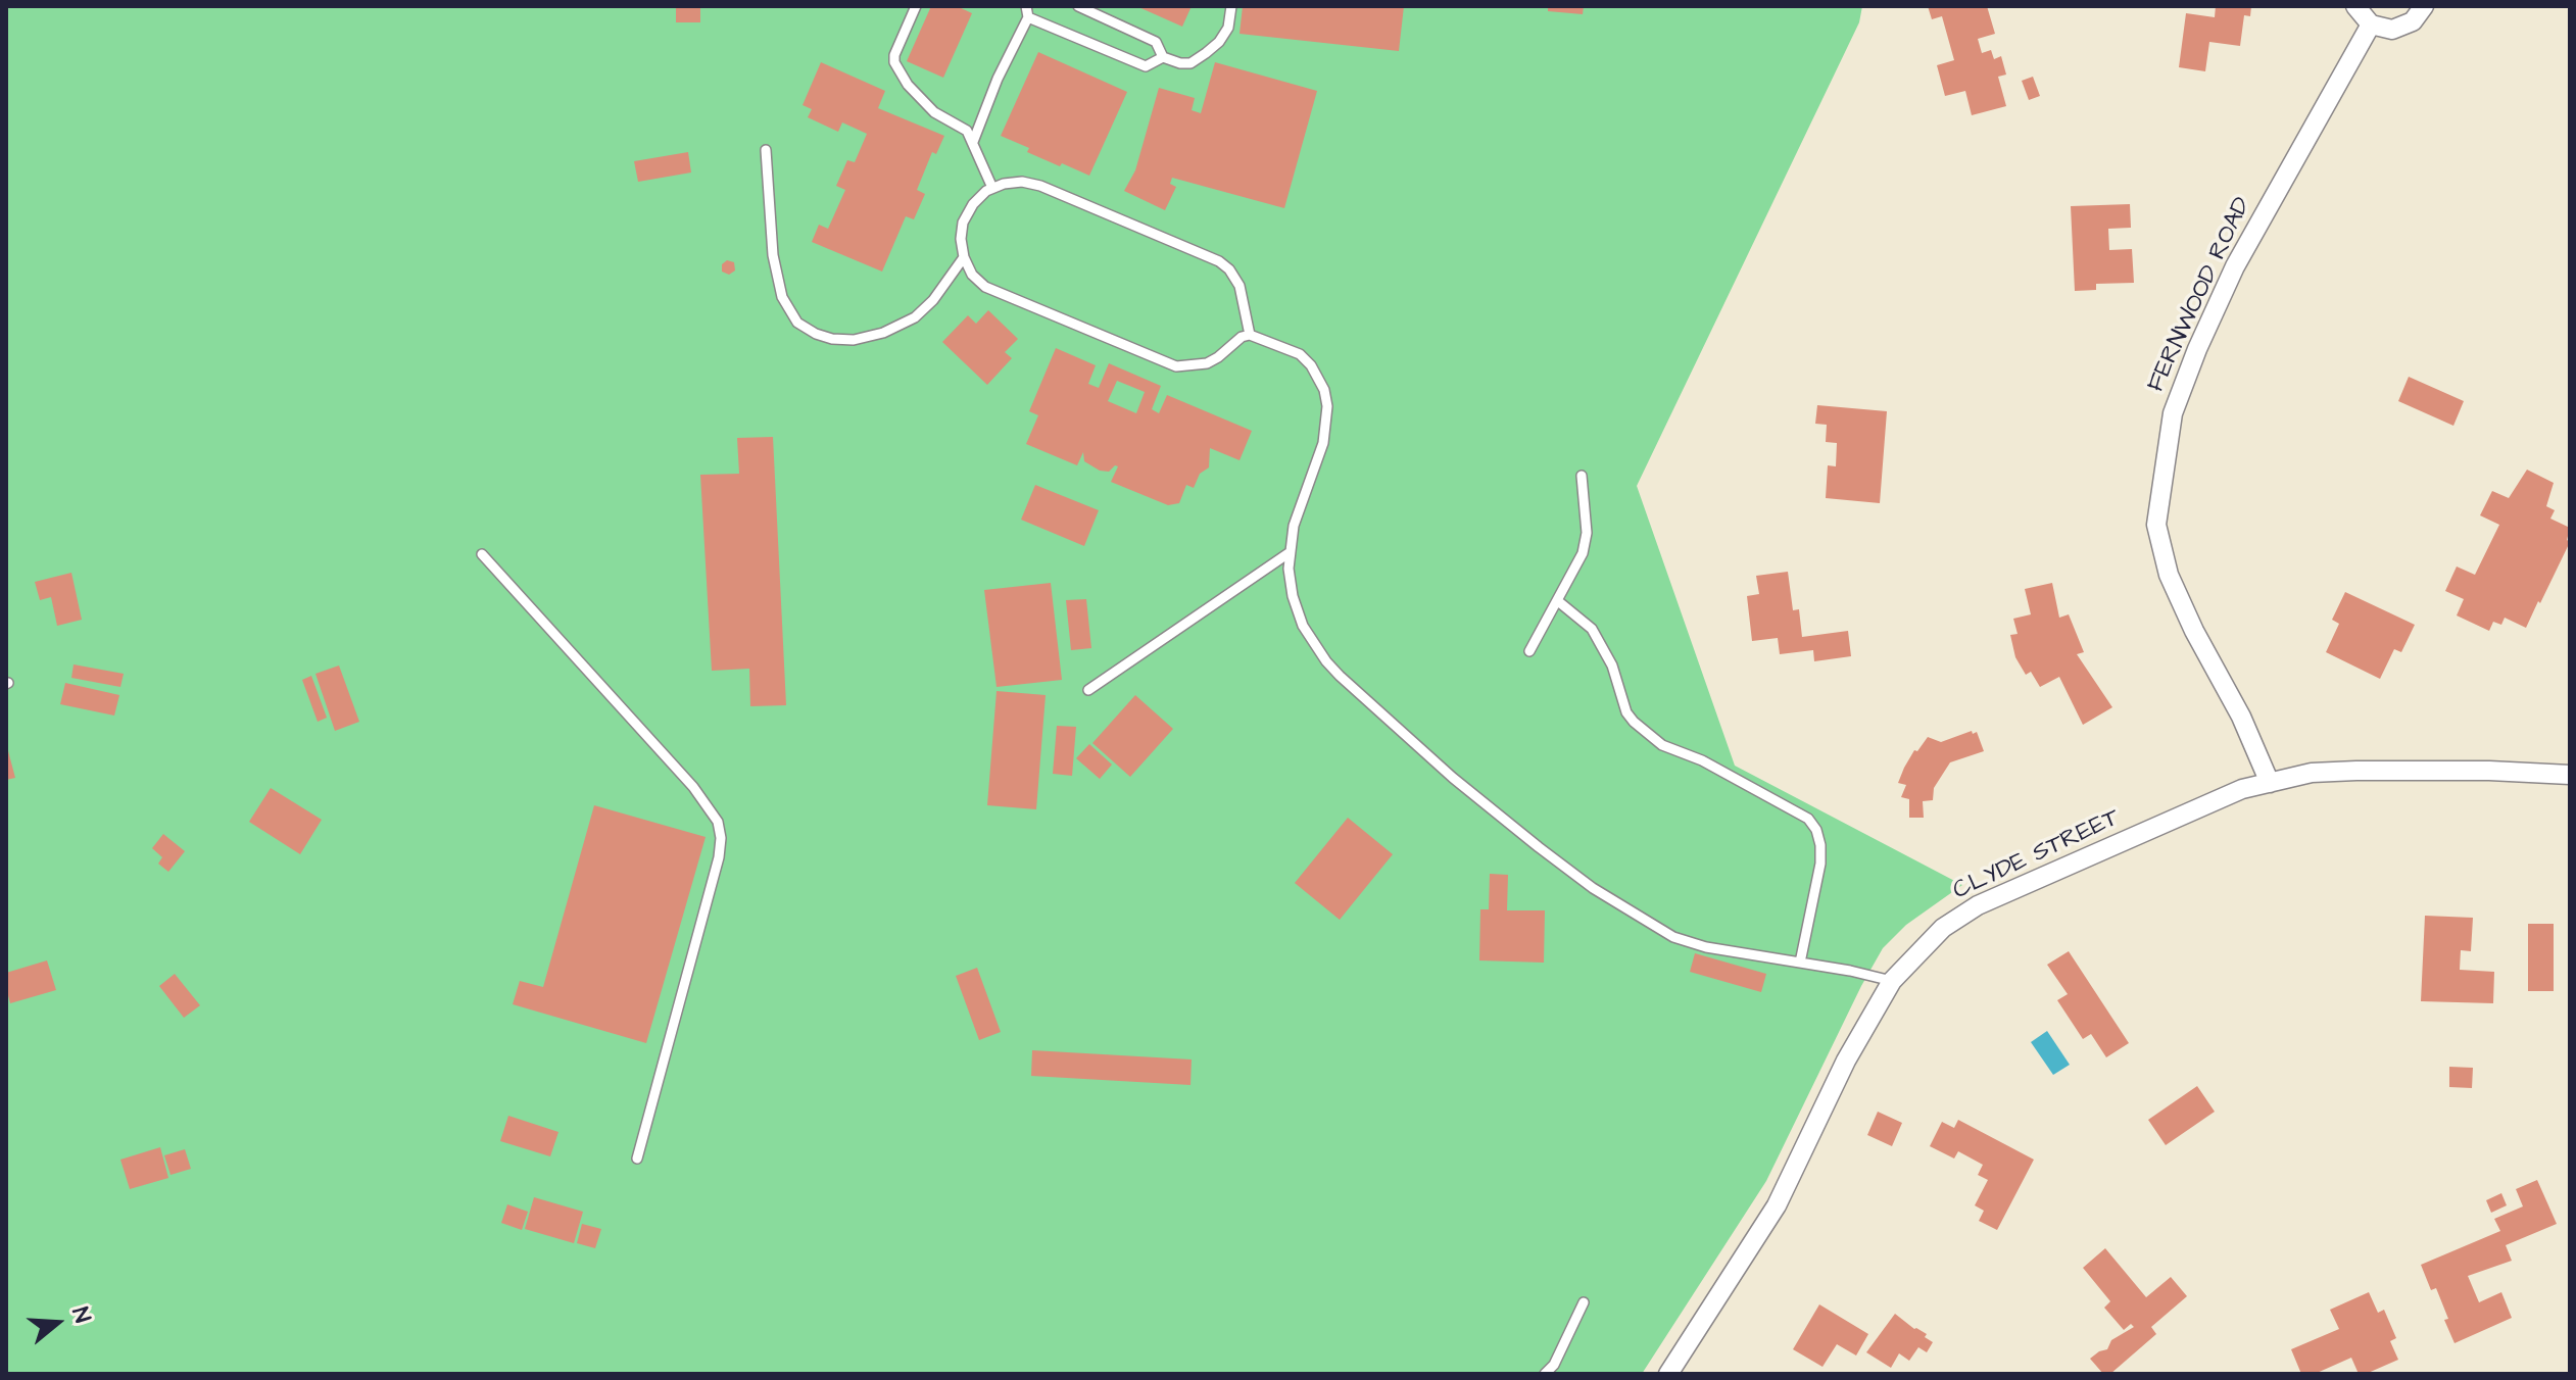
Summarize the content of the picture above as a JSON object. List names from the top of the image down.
{
  "streets": {
    "street": ["FERNWOOD ROAD", "CLYDE STREET"]
  },
  "crossings": [
    ["FERNWOOD ROAD", "CLYDE STREET"]
  ],
  "north": "right"
}
